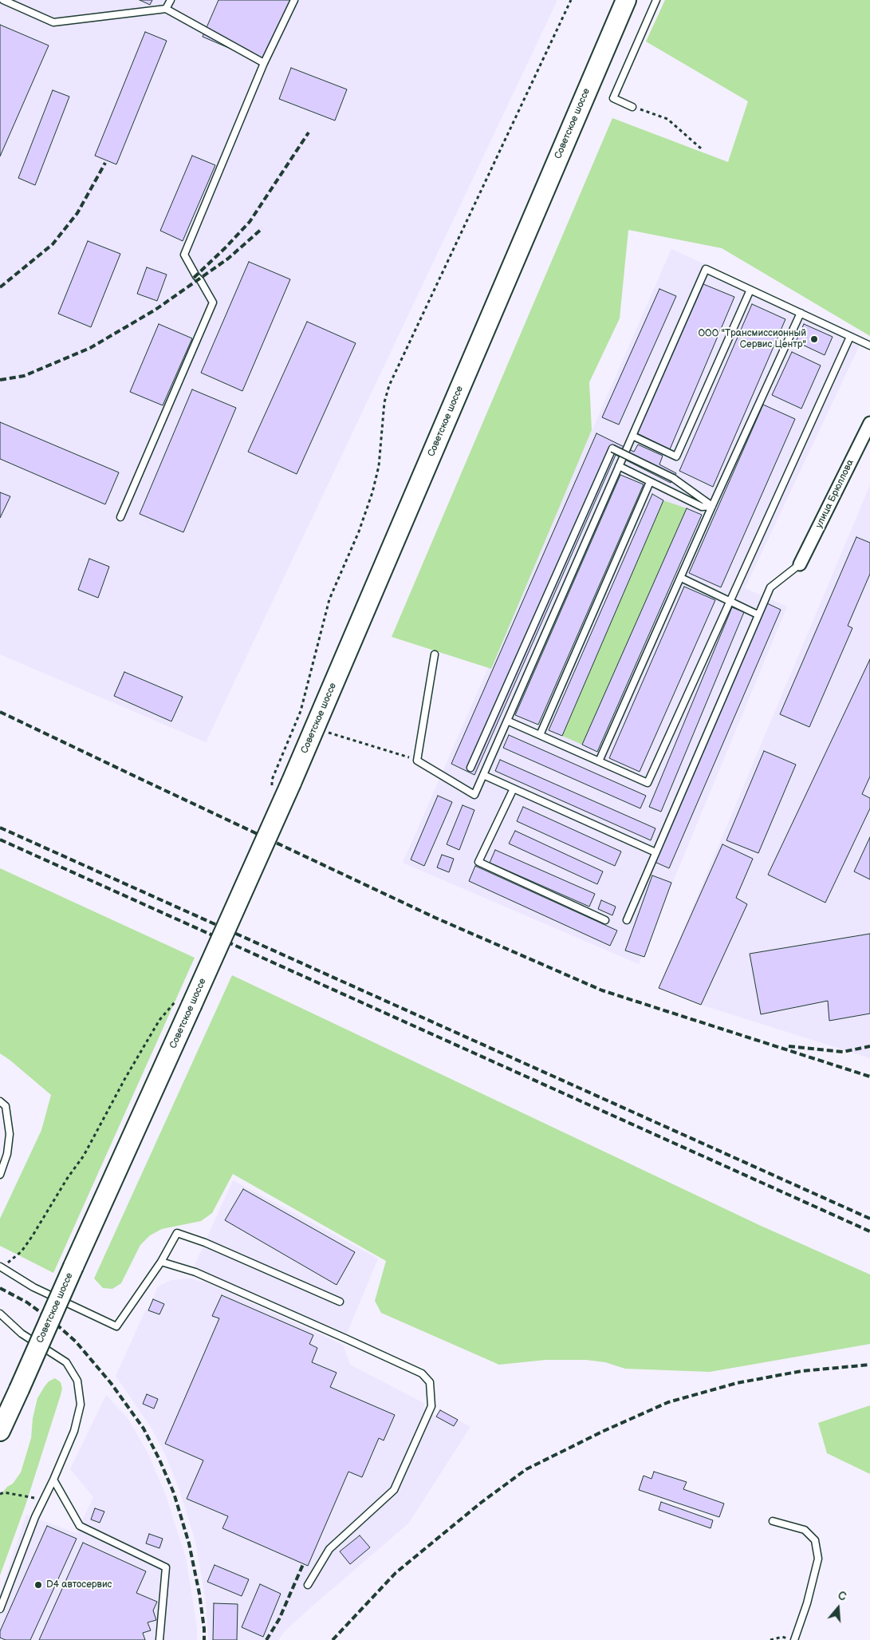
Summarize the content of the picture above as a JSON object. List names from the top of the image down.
{
  "streets": {
    "main road": ["Советское шоссе"],
    "street": ["улица Брюллова"]
  },
  "places": ["ООО \"Трансмиссионный Сервис Центр\"", "D4 автосервис"],
  "north": "top"
}
